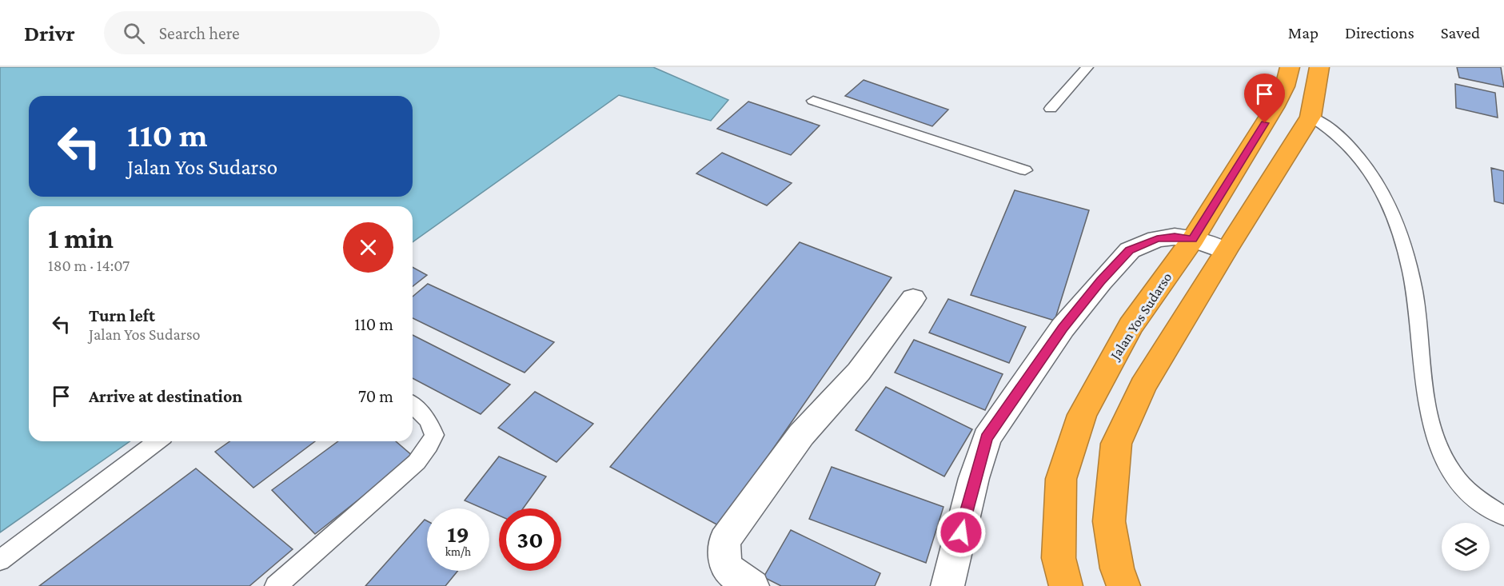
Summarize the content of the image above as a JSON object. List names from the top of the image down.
{
  "streets": {
    "highway": ["Jalan Yos Sudarso"]
  },
  "page": {
    "header": "Drivr",
    "search": "Search here",
    "nav": ["Map", "Directions", "Saved"],
    "turn": ["110 m", "Jalan Yos Sudarso"],
    "heading": ["1 min", "180 m · 14:07"],
    "list": [
      {
        "name": "Turn left",
        "note": "Jalan Yos Sudarso",
        "value": "110 m"
      },
      {
        "name": "Arrive at destination",
        "value": "70 m"
      }
    ],
    "speed": "19 km/h",
    "limit": "30"
  }
}
